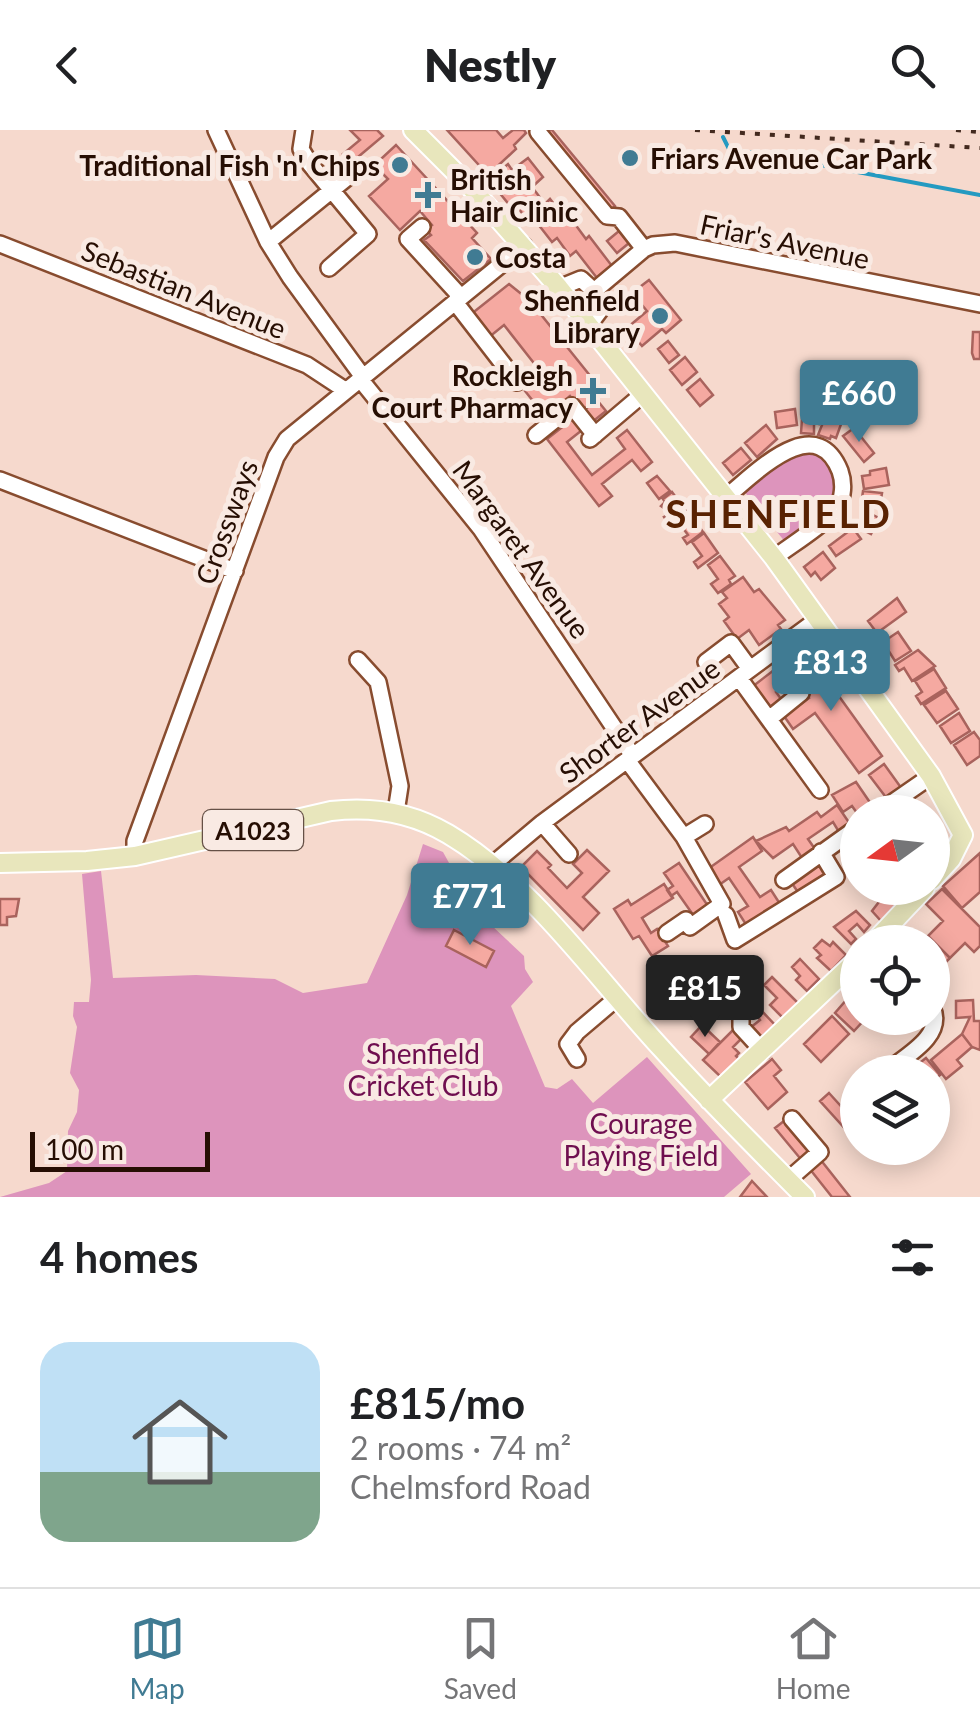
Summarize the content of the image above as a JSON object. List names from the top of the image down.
{
  "streets": {
    "main road": ["A1023"],
    "street": [
      "Friar's Avenue",
      "Sebastian Avenue",
      "Crossways",
      "Margaret Avenue",
      "Shorter Avenue"
    ]
  },
  "crossings": [
    ["Sebastian Avenue", "Crossways"],
    ["Crossways", "Margaret Avenue"],
    ["Crossways", "A1023"],
    ["Margaret Avenue", "Shorter Avenue"],
    ["Shorter Avenue", "A1023"]
  ],
  "districts": ["SHENFIELD"],
  "parks": ["Shenfield Cricket Club", "Courage Playing Field"],
  "places": {
    "other": [
      "Friars Avenue Car Park",
      "Traditional Fish 'n' Chips",
      "Costa",
      "Shenfield Library"
    ],
    "health": ["British Hair Clinic", "Rockleigh Court Pharmacy"]
  },
  "scale_bar": "100 m",
  "north": "left",
  "page": {
    "header": "Nestly",
    "price": [
      "£660",
      "£813",
      "£771",
      "£815"
    ],
    "scale": "100 m",
    "heading": "4 homes",
    "list": [
      {
        "name": "£815/mo",
        "note": "2 rooms · 74 m² · Chelmsford Road"
      }
    ],
    "tabs": ["Map", "Saved", "Home"]
  }
}
